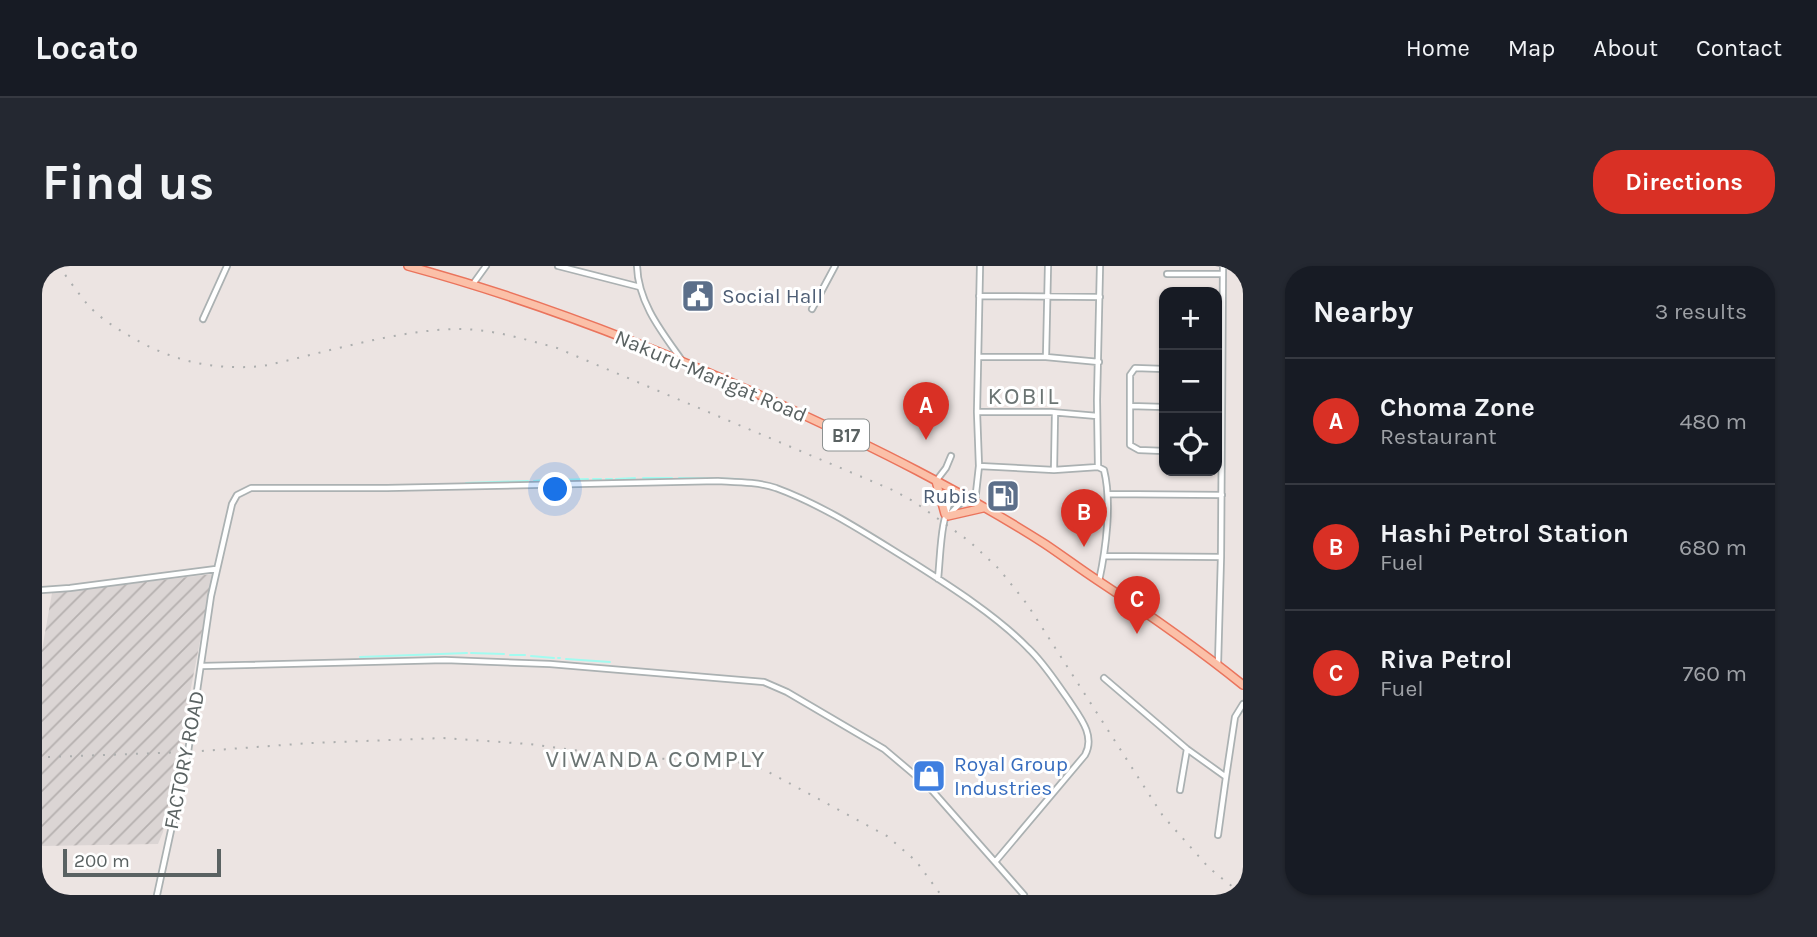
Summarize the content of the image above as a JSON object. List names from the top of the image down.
{
  "streets": {
    "main road": ["Nakuru-Marigat Road", "B17"],
    "street": ["FACTORY ROAD"]
  },
  "districts": ["KOBIL", "VIWANDA COMPLY"],
  "places": {
    "public building": ["Social Hall"],
    "fuel station": ["Rubis"],
    "shop": ["Royal Group Industries"]
  },
  "scale_bar": "200 m",
  "page": {
    "header": "Locato",
    "nav": [
      "Home",
      "Map",
      "About",
      "Contact"
    ],
    "buttons": "Directions",
    "title": "Find us",
    "heading": ["Nearby", "3 results"],
    "map_buttons": ["+", "−"],
    "list": [
      {
        "mark": "A",
        "name": "Choma Zone",
        "note": "Restaurant",
        "value": "480 m"
      },
      {
        "mark": "B",
        "name": "Hashi Petrol Station",
        "note": "Fuel",
        "value": "680 m"
      },
      {
        "mark": "C",
        "name": "Riva Petrol",
        "note": "Fuel",
        "value": "760 m"
      }
    ],
    "pins": ["A", "B", "C"],
    "scale": "200 m"
  }
}
